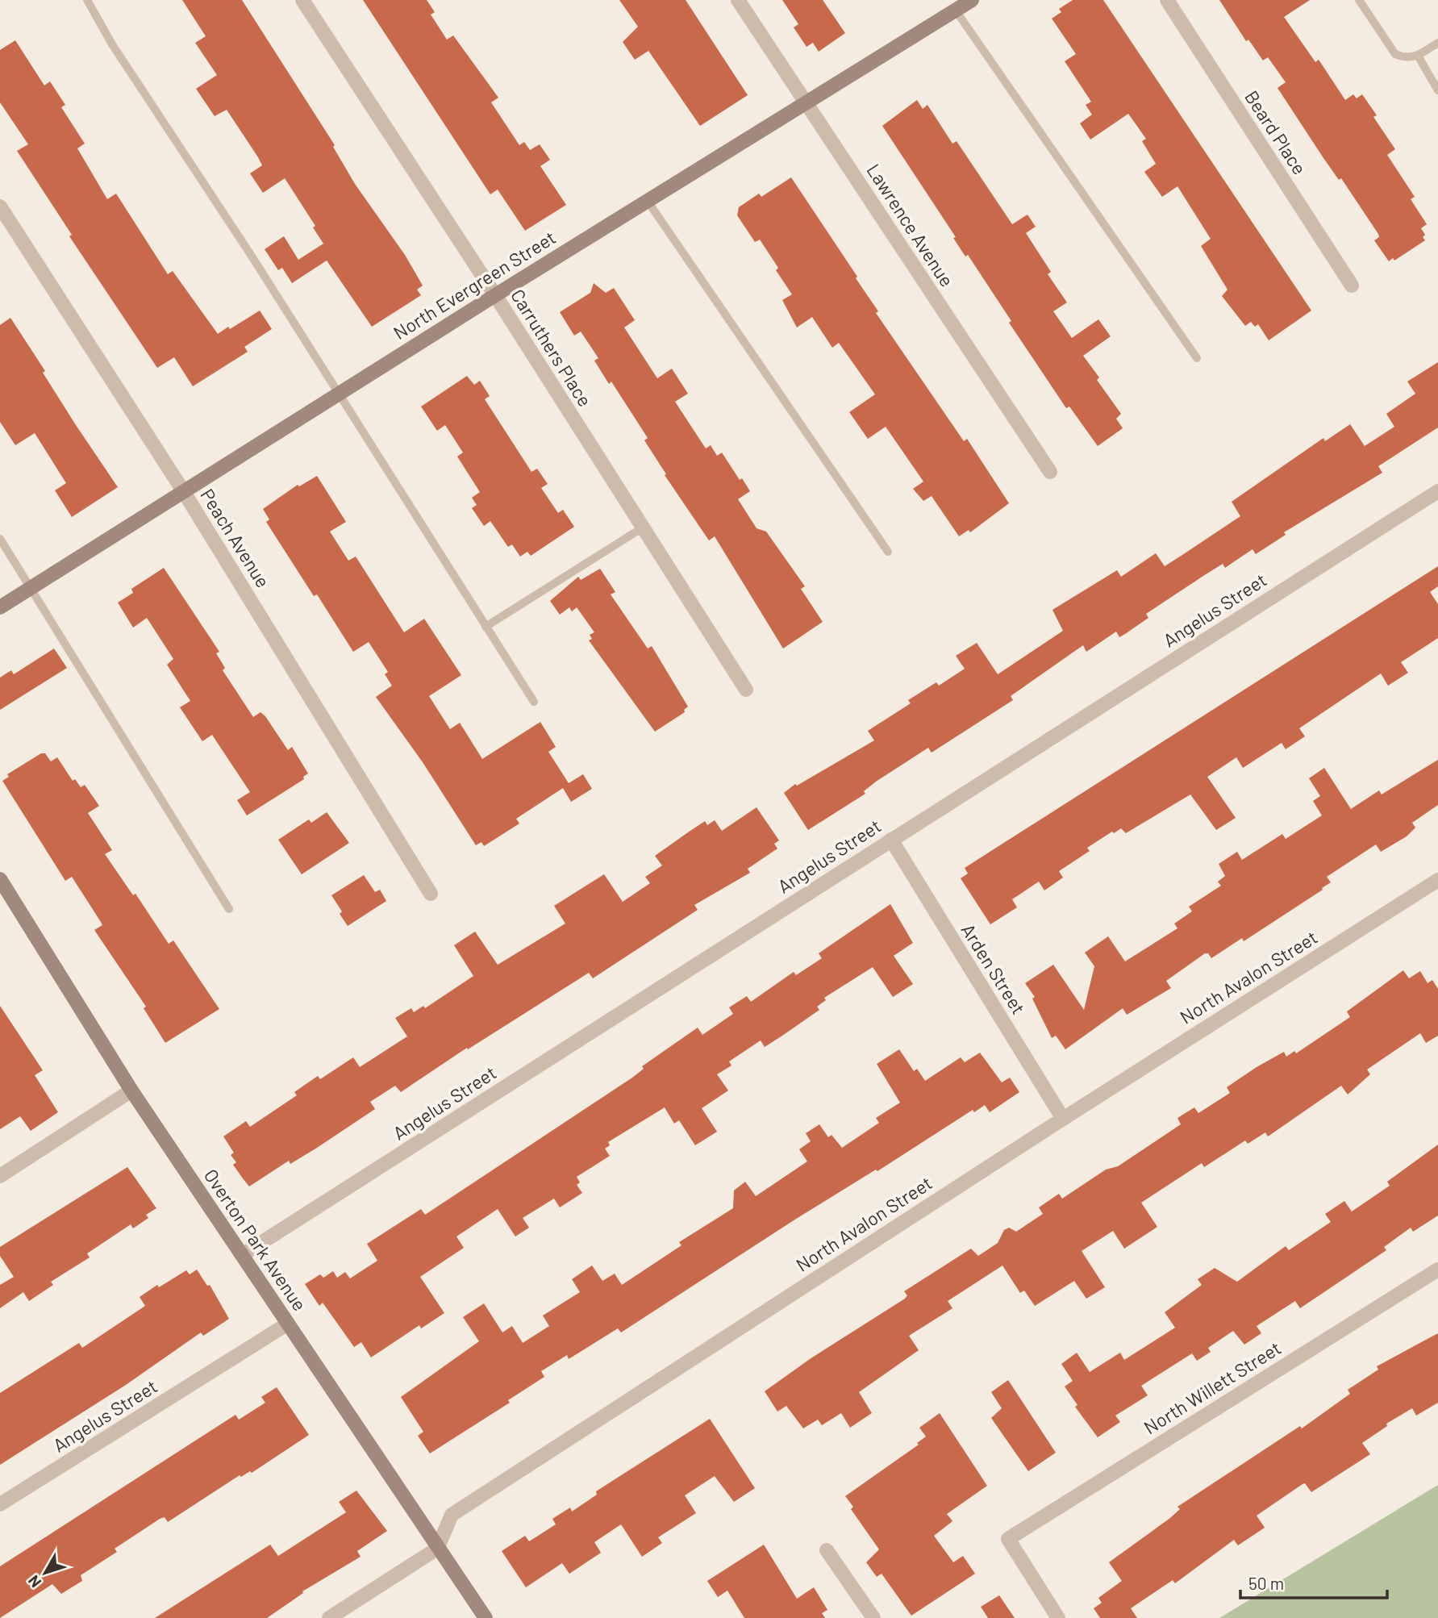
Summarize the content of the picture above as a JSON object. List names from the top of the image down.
{
  "streets": {
    "street": [
      "Beard Place",
      "Lawrence Avenue",
      "North Evergreen Street",
      "Carruthers Place",
      "Peach Avenue",
      "Angelus Street",
      "Arden Street",
      "North Avalon Street",
      "Overton Park Avenue",
      "North Willett Street"
    ]
  },
  "crossings": [
    ["Lawrence Avenue", "North Evergreen Street"],
    ["North Evergreen Street", "Carruthers Place"],
    ["North Evergreen Street", "Peach Avenue"],
    ["Angelus Street", "Arden Street"],
    ["Angelus Street", "Overton Park Avenue"],
    ["Arden Street", "North Avalon Street"],
    ["North Avalon Street", "Overton Park Avenue"]
  ],
  "scale_bar": "50 m",
  "north": "bottom left"
}
